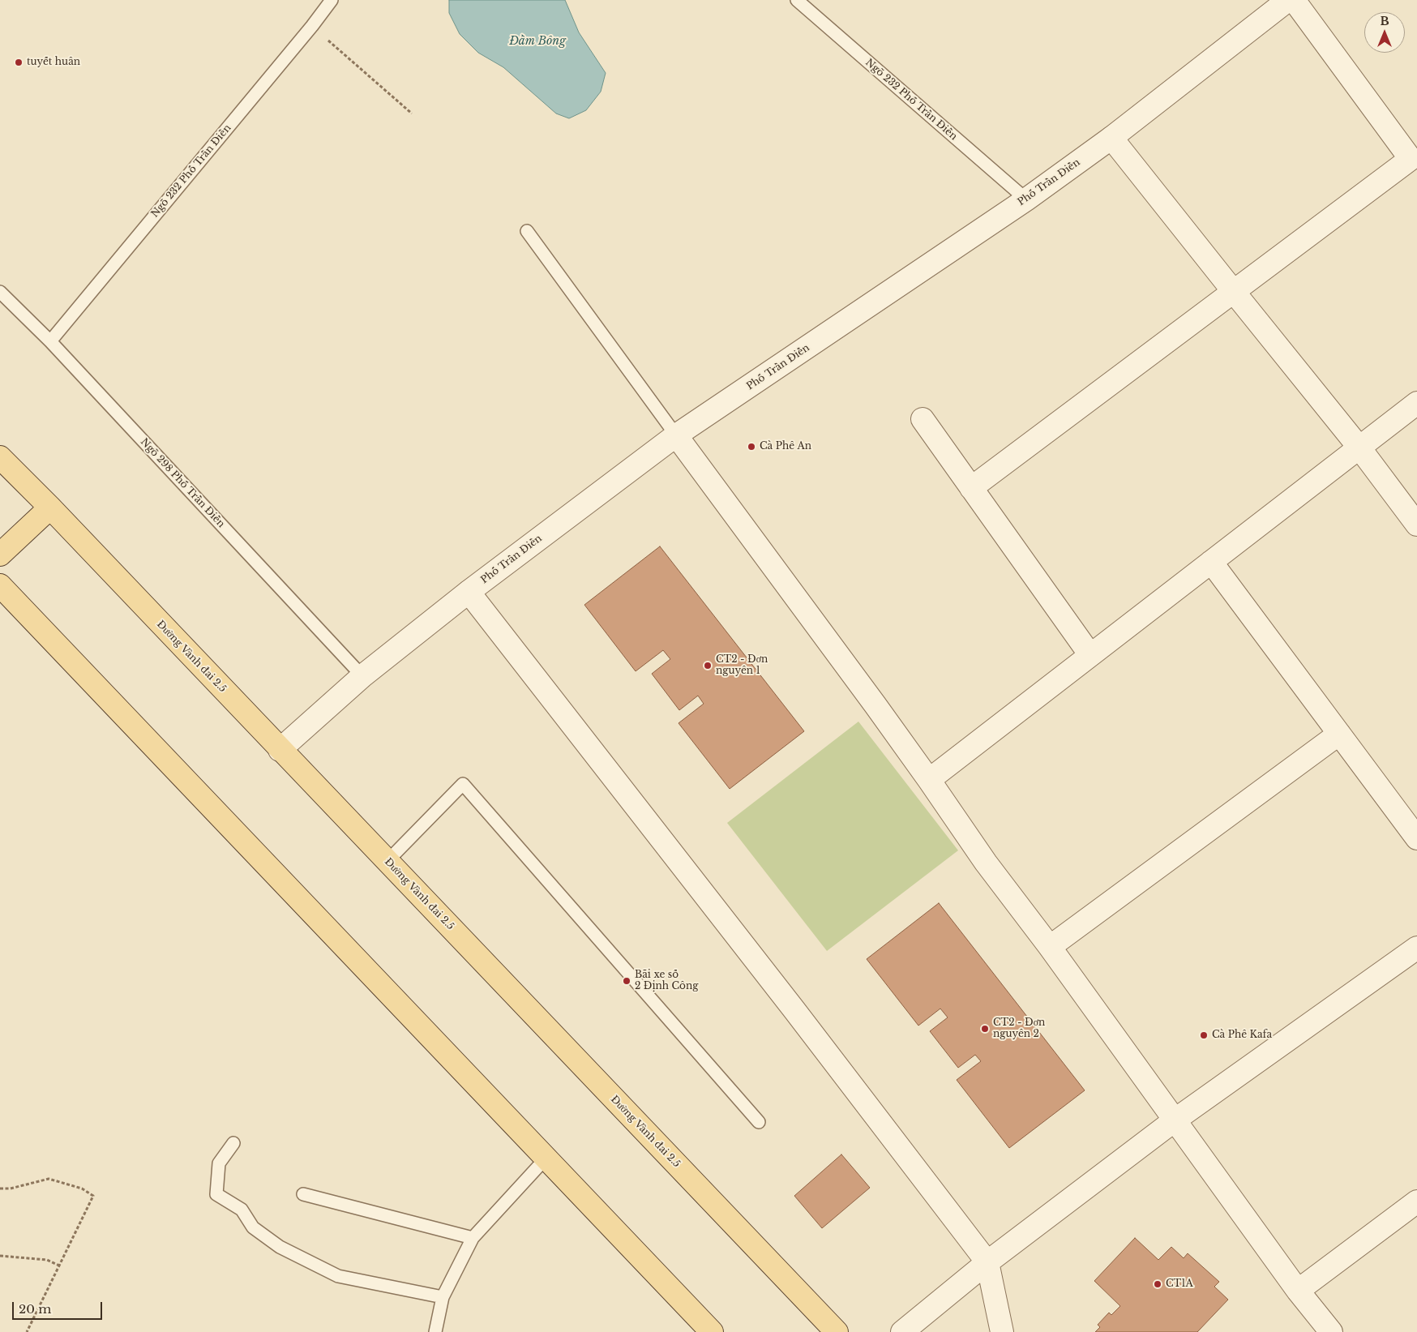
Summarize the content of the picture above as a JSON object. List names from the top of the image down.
{
  "streets": {
    "main road": ["Đường Vành đai 2.5"],
    "street": ["Phố Trần Điền"],
    "lane": ["Ngõ 232 Phố Trần Điền", "Ngõ 298 Phố Trần Điền"]
  },
  "crossings": [
    ["Ngõ 232 Phố Trần Điền", "Phố Trần Điền"],
    ["Ngõ 232 Phố Trần Điền", "Ngõ 298 Phố Trần Điền"],
    ["Phố Trần Điền", "Ngõ 298 Phố Trần Điền"],
    ["Phố Trần Điền", "Đường Vành đai 2.5"]
  ],
  "water": ["Đầm Bông"],
  "places": [
    "tuyết huân",
    "Cà Phê An",
    "CT2 - Đơn nguyên 1",
    "Bãi xe số 2 Định Công",
    "CT2 - Đơn nguyên 2",
    "Cà Phê Kafa",
    "CT1A"
  ],
  "scale_bar": "20 m",
  "north": "top"
}
